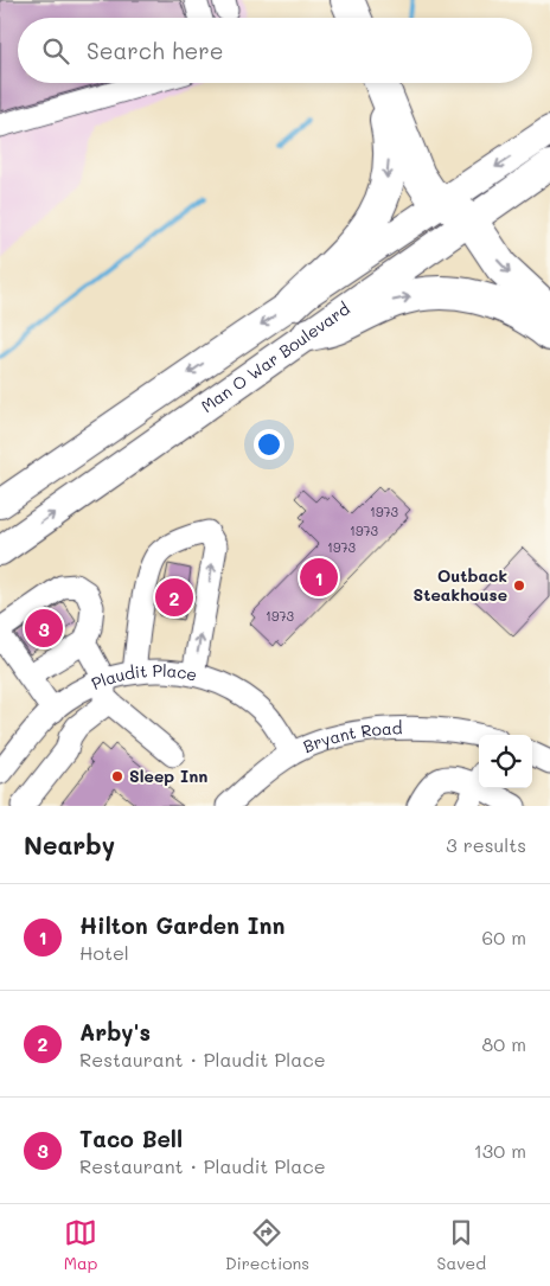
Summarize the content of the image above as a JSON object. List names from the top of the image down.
{
  "streets": {
    "main road": ["Man O War Boulevard"],
    "street": ["Plaudit Place", "Bryant Road"]
  },
  "crossings": [
    ["Plaudit Place", "Bryant Road"]
  ],
  "places": ["Outback Steakhouse", "Sleep Inn"],
  "house_numbers": [
    "1973",
    "1973",
    "1973",
    "1973"
  ],
  "page": {
    "search": "Search here",
    "pins": ["1", "2", "3"],
    "heading": ["Nearby", "3 results"],
    "list": [
      {
        "mark": "1",
        "name": "Hilton Garden Inn",
        "note": "Hotel",
        "value": "60 m"
      },
      {
        "mark": "2",
        "name": "Arby's",
        "note": "Restaurant · Plaudit Place",
        "value": "80 m"
      },
      {
        "mark": "3",
        "name": "Taco Bell",
        "note": "Restaurant · Plaudit Place",
        "value": "130 m"
      }
    ],
    "nav": ["Map", "Directions", "Saved"]
  }
}
